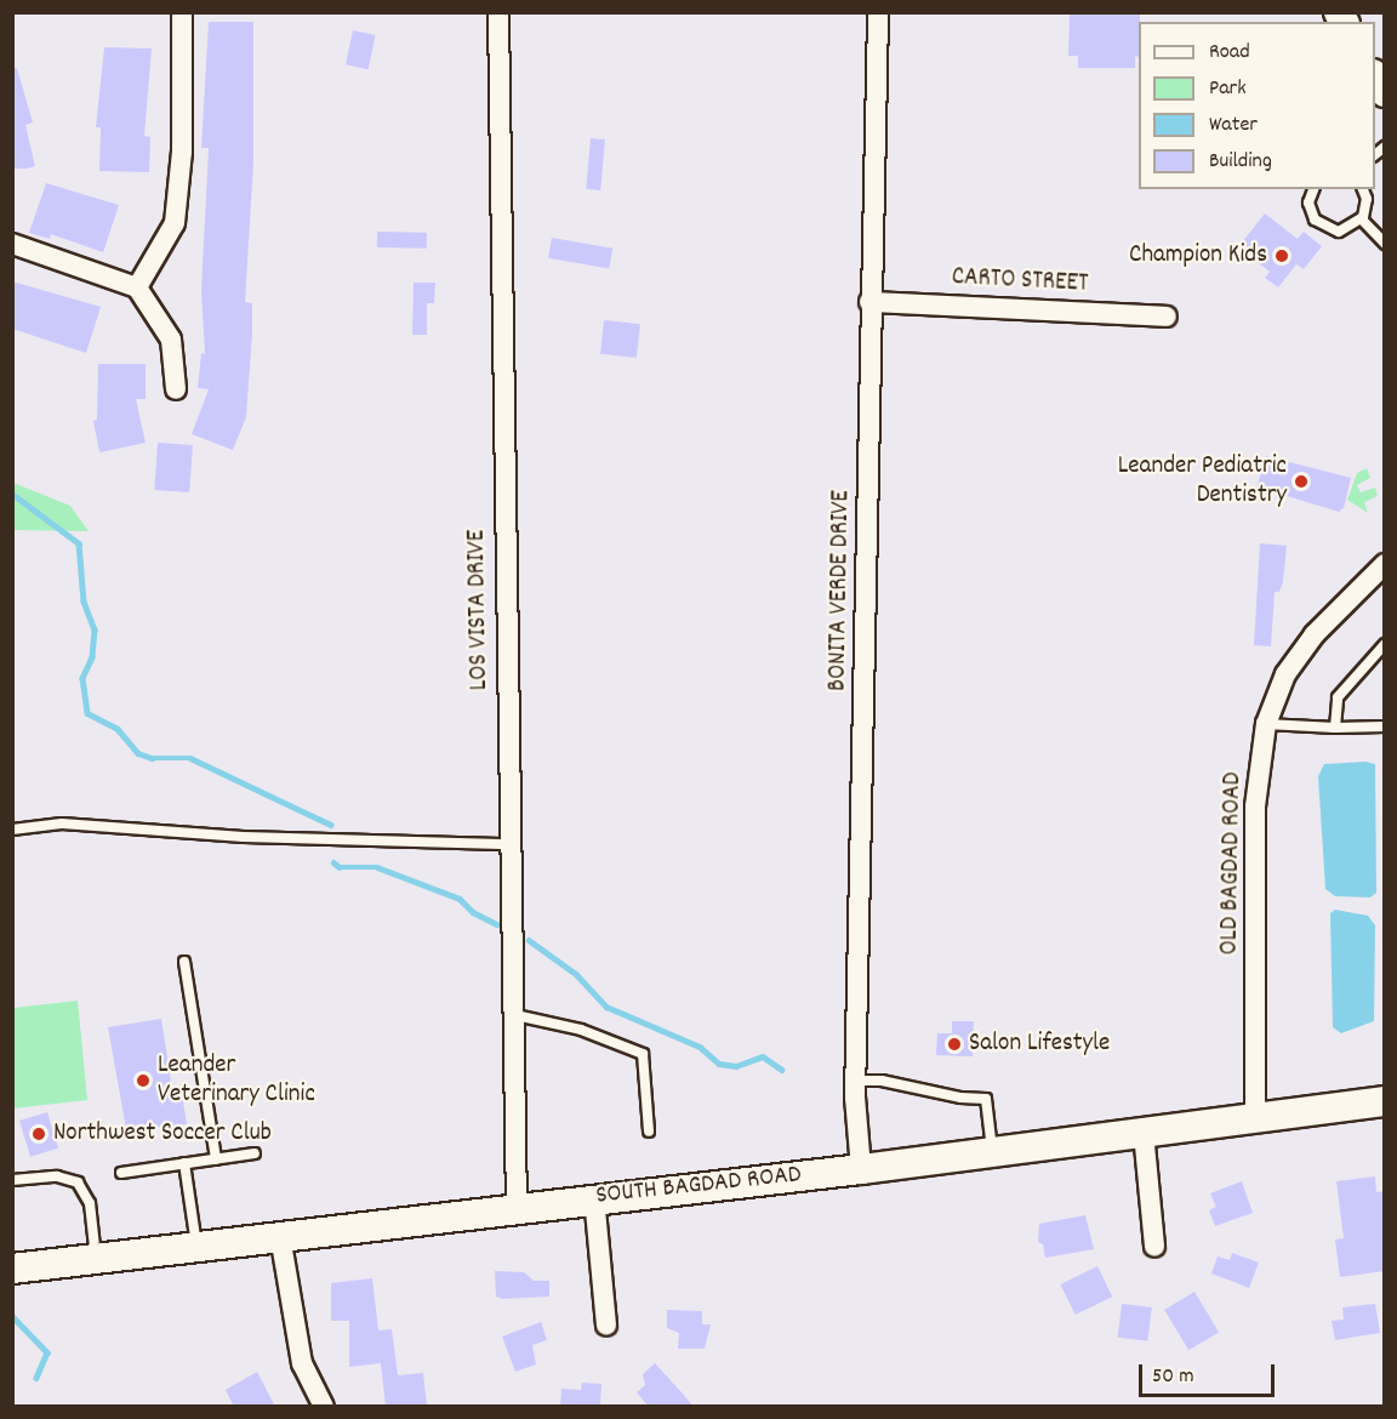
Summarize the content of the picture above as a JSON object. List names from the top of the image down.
{
  "streets": {
    "main road": ["SOUTH BAGDAD ROAD"],
    "street": [
      "CARTO STREET",
      "BONITA VERDE DRIVE",
      "LOS VISTA DRIVE",
      "OLD BAGDAD ROAD"
    ]
  },
  "crossings": [
    ["CARTO STREET", "BONITA VERDE DRIVE"],
    ["BONITA VERDE DRIVE", "SOUTH BAGDAD ROAD"],
    ["LOS VISTA DRIVE", "SOUTH BAGDAD ROAD"],
    ["OLD BAGDAD ROAD", "SOUTH BAGDAD ROAD"]
  ],
  "places": [
    "Champion Kids",
    "Leander Pediatric Dentistry",
    "Salon Lifestyle",
    "Leander Veterinary Clinic",
    "Northwest Soccer Club"
  ],
  "legend": [
    "Road",
    "Park",
    "Water",
    "Building"
  ],
  "scale_bar": "50 m"
}
